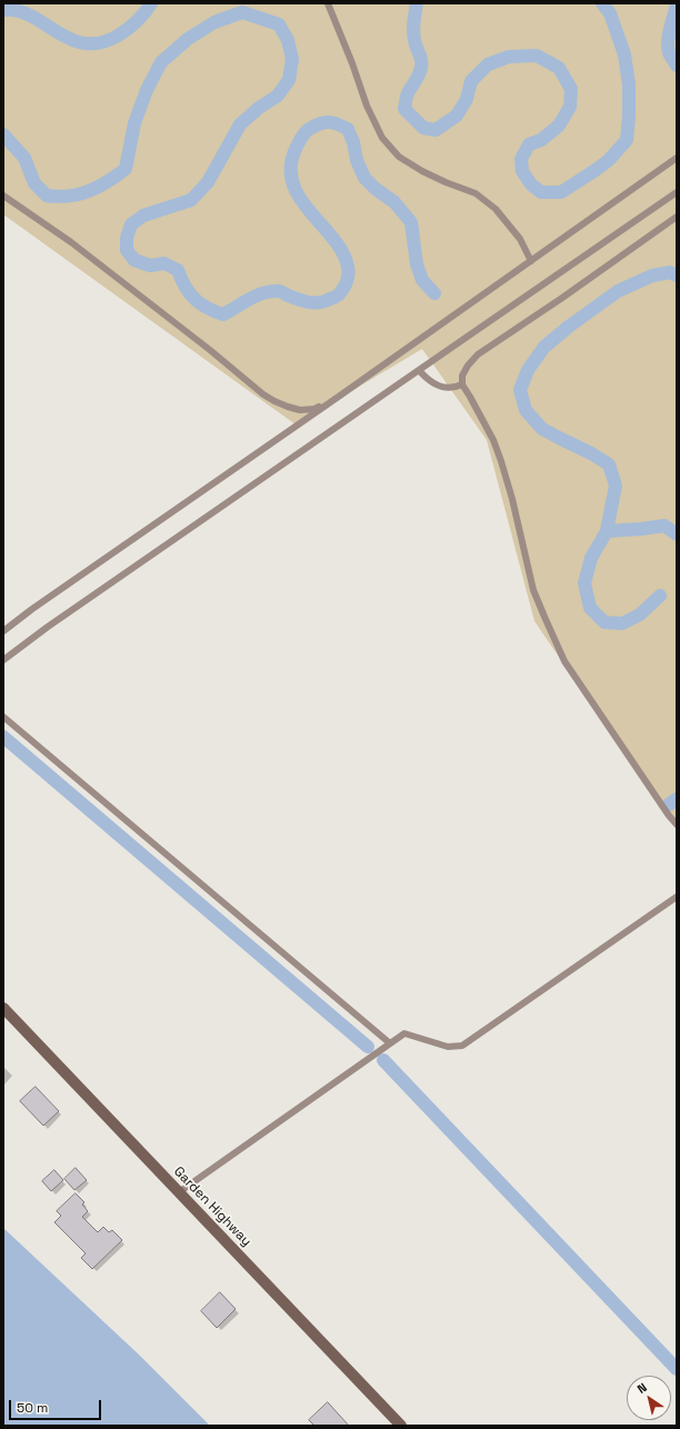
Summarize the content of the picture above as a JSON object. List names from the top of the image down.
{
  "streets": {
    "main road": ["Garden Highway"]
  },
  "scale_bar": "50 m",
  "north": "top left"
}
